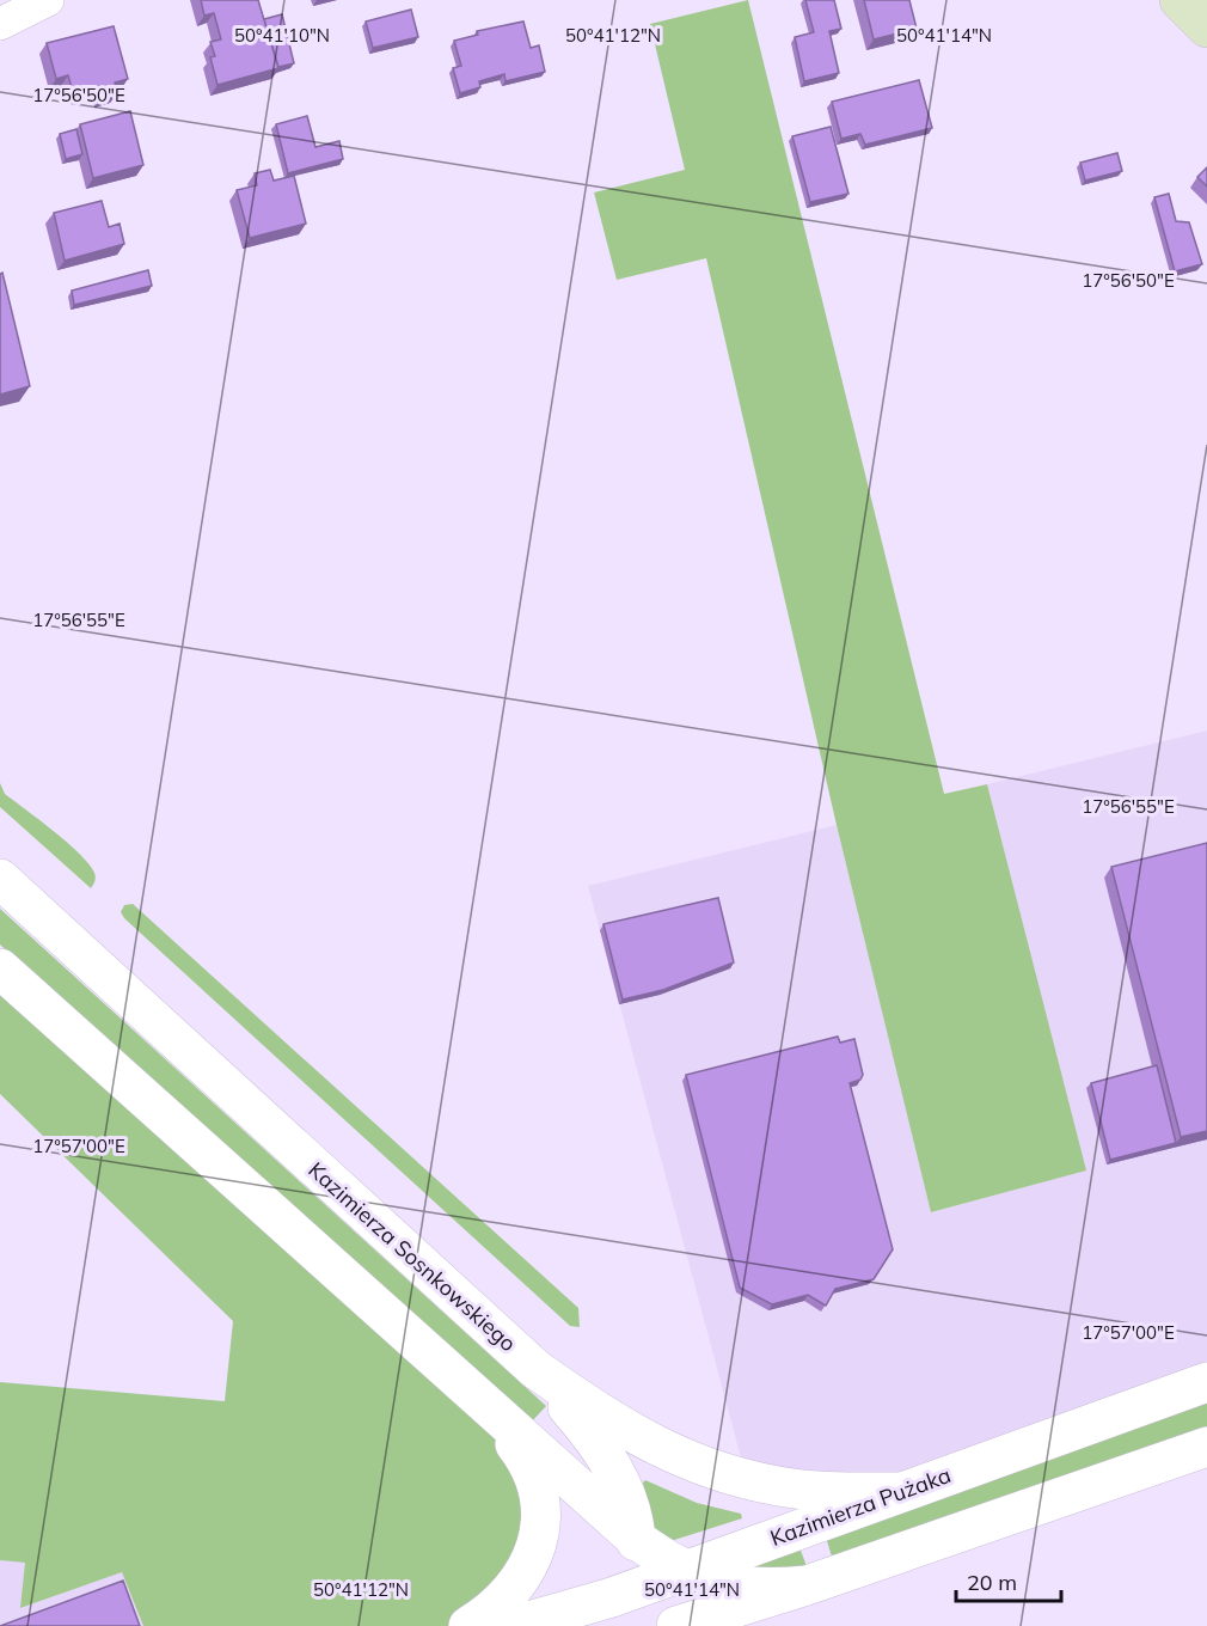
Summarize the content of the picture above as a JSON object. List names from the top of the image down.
{
  "streets": {
    "street": ["Kazimierza Sosnkowskiego", "Kazimierza Pużaka"]
  },
  "crossings": [
    ["Kazimierza Sosnkowskiego", "Kazimierza Pużaka"]
  ],
  "scale_bar": "20 m",
  "coordinates": [
    "50°41'10\"N",
    "50°41'12\"N",
    "50°41'14\"N",
    "17°56'50\"E",
    "17°56'55\"E",
    "17°57'00\"E"
  ]
}
